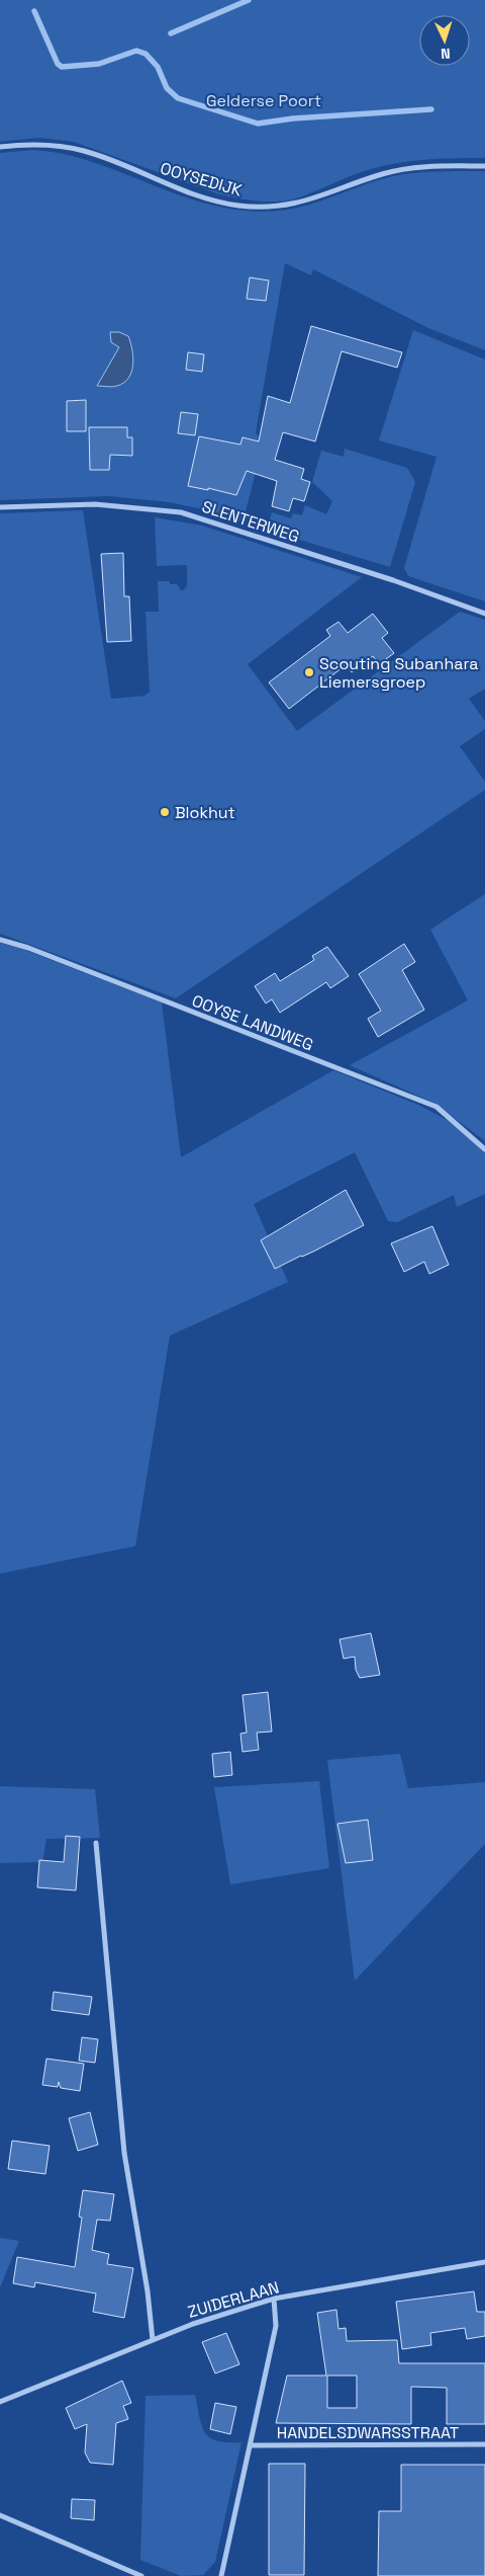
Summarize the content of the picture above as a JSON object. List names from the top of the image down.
{
  "streets": {
    "street": [
      "OOYSEDIJK",
      "SLENTERWEG",
      "OOYSE LANDWEG",
      "ZUIDERLAAN",
      "HANDELSDWARSSTRAAT"
    ]
  },
  "parks": ["Gelderse Poort"],
  "places": ["Scouting Subanhara Liemersgroep", "Blokhut"],
  "north": "bottom"
}
